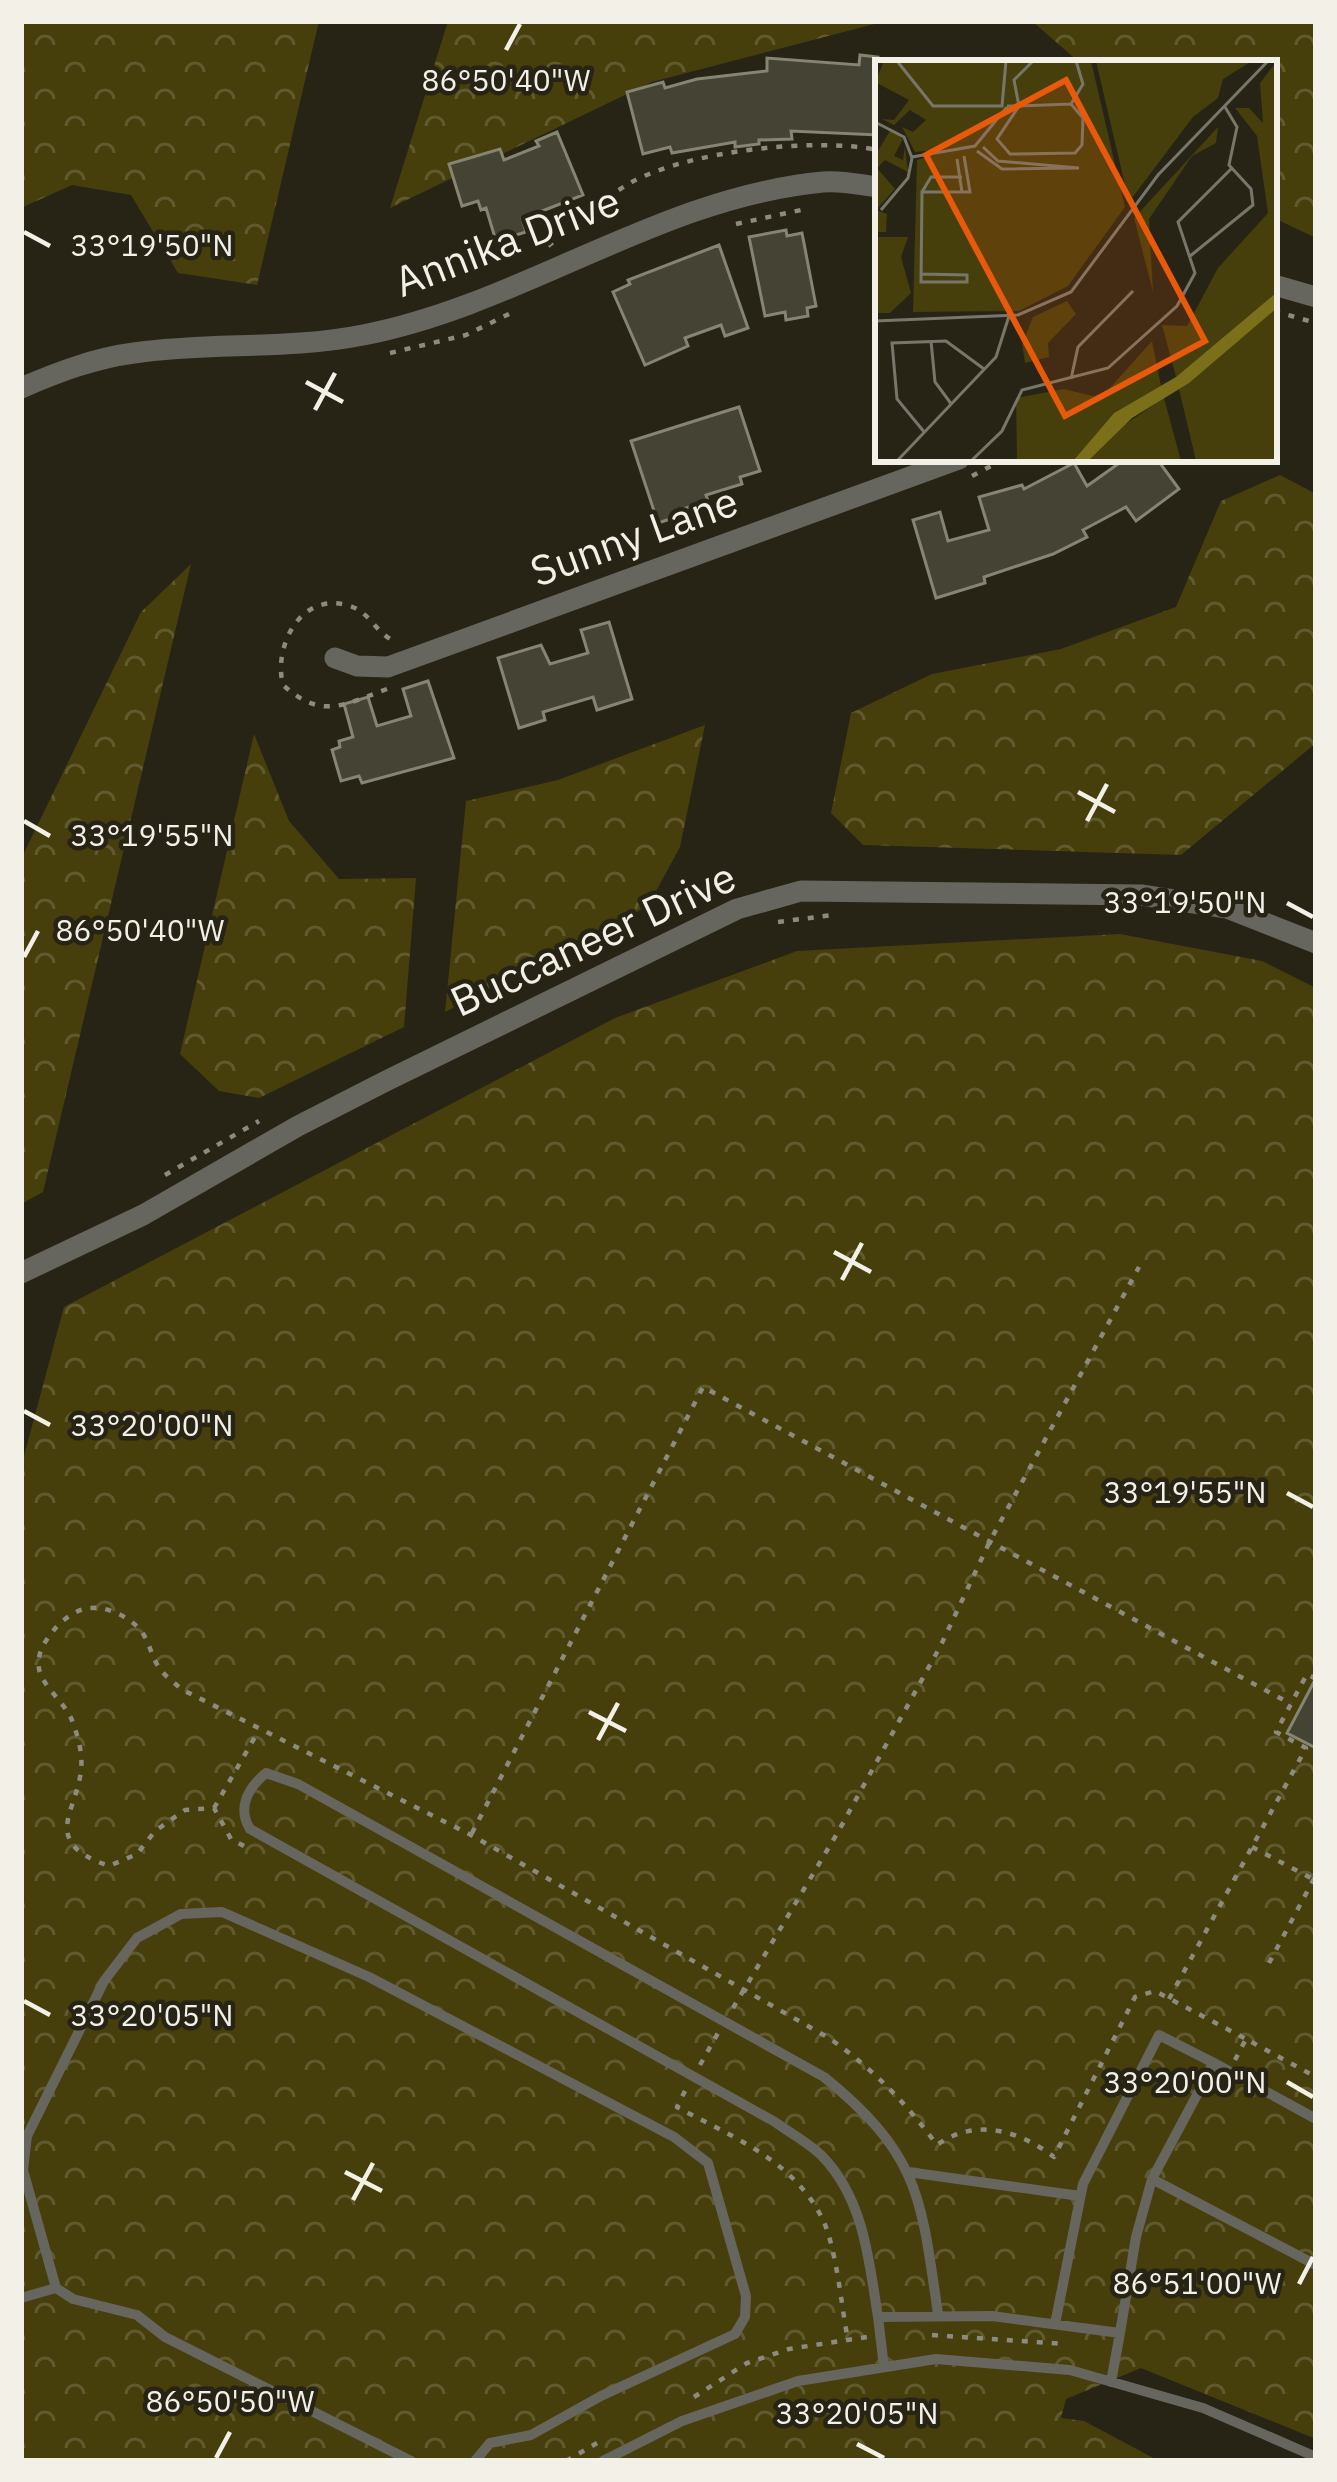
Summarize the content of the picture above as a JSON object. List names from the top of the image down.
{
  "streets": {
    "street": ["Annika Drive", "Sunny Lane", "Buccaneer Drive"]
  },
  "coordinates": [
    "86°50'40\"W",
    "33°19'50\"N",
    "33°19'55\"N",
    "33°20'00\"N",
    "33°20'05\"N",
    "86°51'00\"W",
    "86°50'50\"W"
  ]
}
